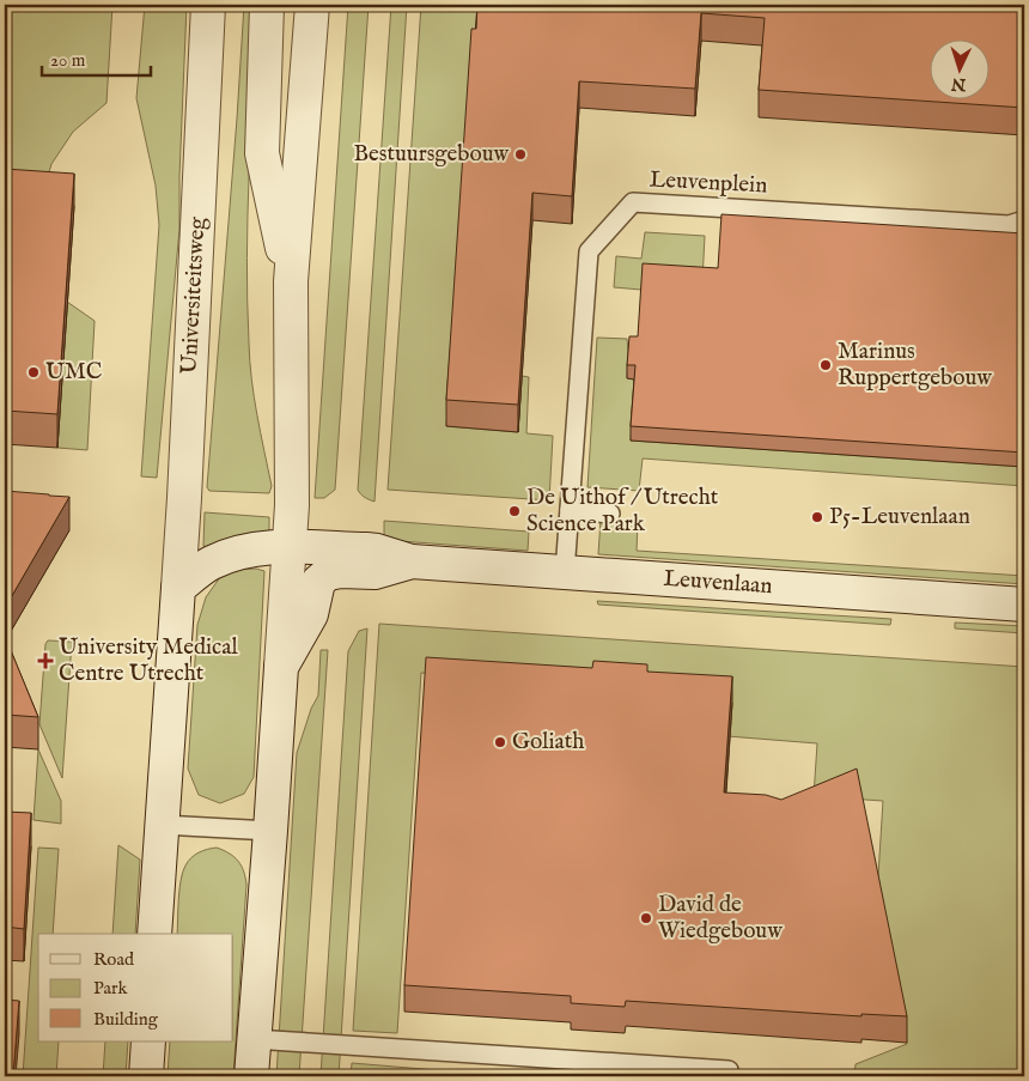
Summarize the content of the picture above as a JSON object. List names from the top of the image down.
{
  "streets": {
    "main road": ["Universiteitsweg", "Leuvenlaan"],
    "lane": ["Leuvenplein"]
  },
  "crossings": [
    ["Leuvenplein", "Leuvenlaan"]
  ],
  "places": {
    "other": [
      "Bestuursgebouw",
      "Marinus Ruppertgebouw",
      "UMC",
      "De Uithof / Utrecht Science Park",
      "P5-Leuvenlaan",
      "Goliath",
      "David de Wiedgebouw"
    ],
    "health": ["University Medical Centre Utrecht"]
  },
  "legend": ["Road", "Park", "Building"],
  "scale_bar": "20 m",
  "north": "bottom"
}
